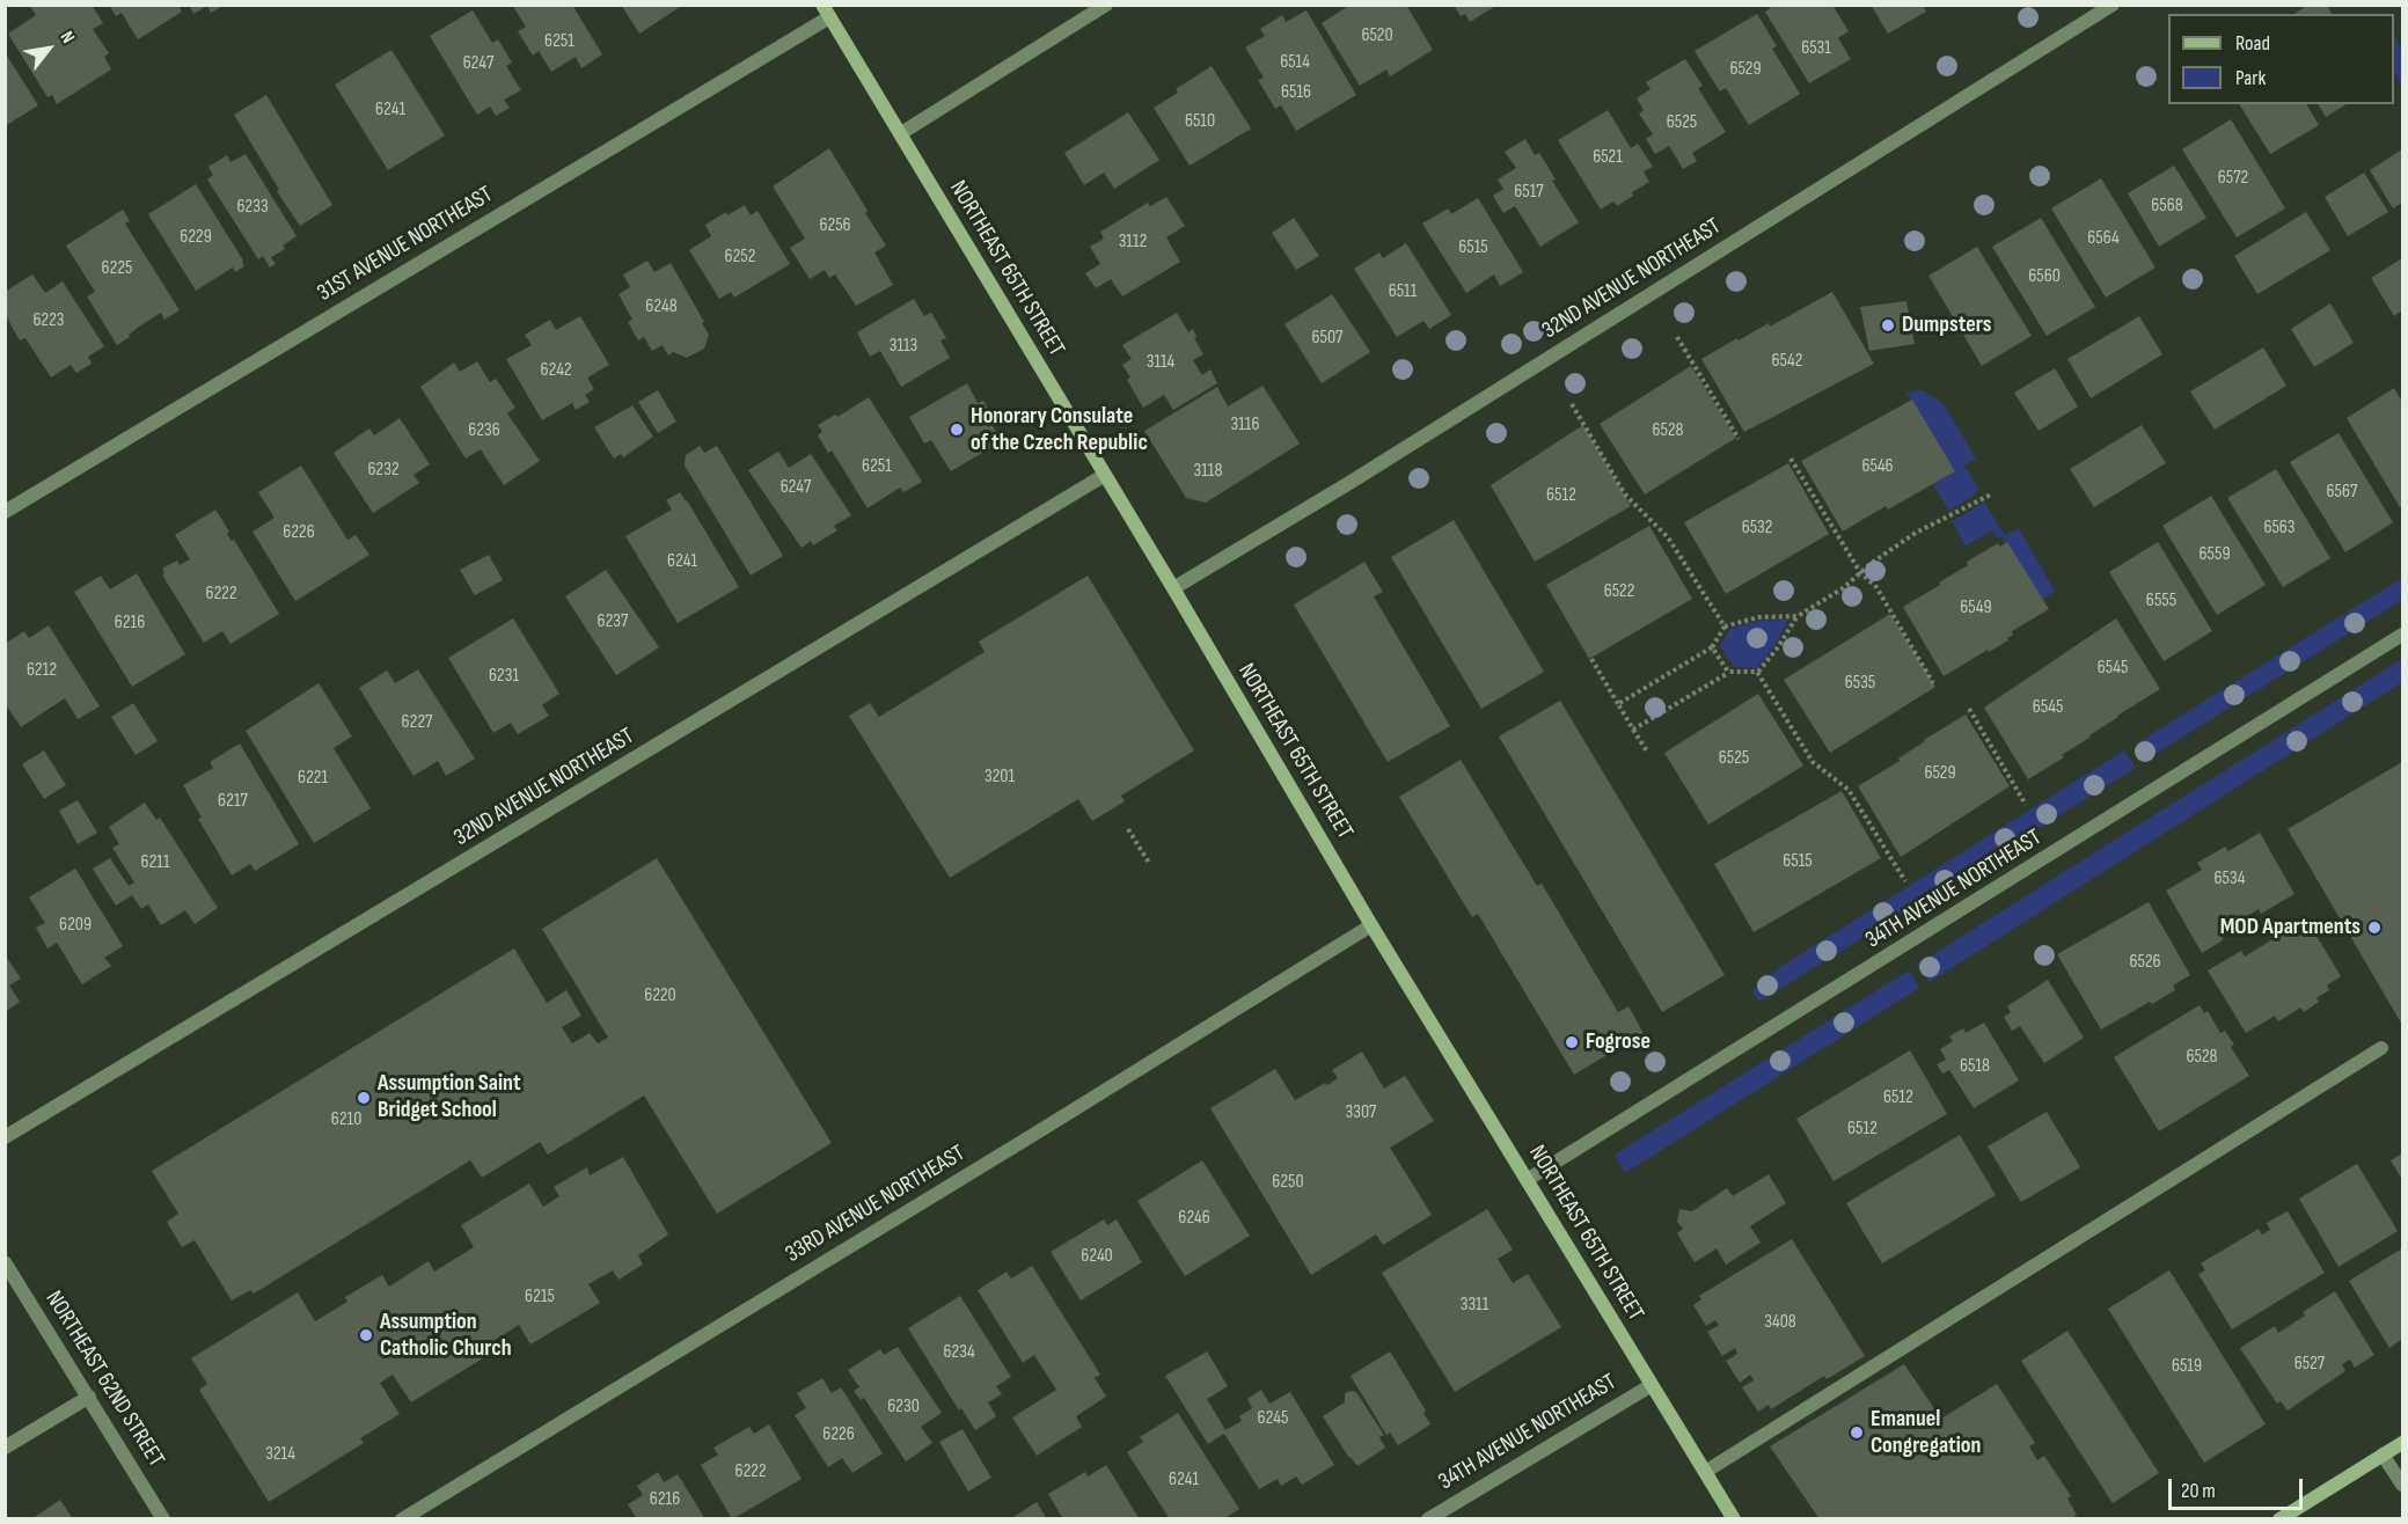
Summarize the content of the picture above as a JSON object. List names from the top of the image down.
{
  "streets": {
    "main road": ["NORTHEAST 65TH STREET"],
    "street": [
      "31ST AVENUE NORTHEAST",
      "32ND AVENUE NORTHEAST",
      "34TH AVENUE NORTHEAST",
      "33RD AVENUE NORTHEAST",
      "NORTHEAST 62ND STREET"
    ]
  },
  "crossings": [
    ["31ST AVENUE NORTHEAST", "NORTHEAST 65TH STREET"],
    ["NORTHEAST 65TH STREET", "32ND AVENUE NORTHEAST"],
    ["NORTHEAST 65TH STREET", "34TH AVENUE NORTHEAST"],
    ["NORTHEAST 65TH STREET", "33RD AVENUE NORTHEAST"]
  ],
  "places": [
    "Dumpsters",
    "Honorary Consulate of the Czech Republic",
    "MOD Apartments",
    "Fogrose",
    "Assumption Saint Bridget School",
    "Assumption Catholic Church",
    "Emanuel Congregation"
  ],
  "house_numbers": [
    "6520",
    "6251",
    "6531",
    "6514",
    "6247",
    "6529",
    "6516",
    "6241",
    "6510",
    "6525",
    "6521",
    "6572",
    "6517",
    "6568",
    "6233",
    "6256",
    "6229",
    "6564",
    "3112",
    "6515",
    "6252",
    "6225",
    "6560",
    "6511",
    "6248",
    "6223",
    "6507",
    "3113",
    "6542",
    "3114",
    "6242",
    "3116",
    "6236",
    "6528",
    "6251",
    "6546",
    "6232",
    "3118",
    "6247",
    "6567",
    "6512",
    "6532",
    "6563",
    "6226",
    "6559",
    "6241",
    "6522",
    "6222",
    "6555",
    "6549",
    "6237",
    "6216",
    "6545",
    "6212",
    "6231",
    "6535",
    "6545",
    "6227",
    "6525",
    "6529",
    "3201",
    "6221",
    "6217",
    "6515",
    "6211",
    "6534",
    "6209",
    "6526",
    "6220",
    "6528",
    "6518",
    "6512",
    "3307",
    "6210",
    "6512",
    "6250",
    "6246",
    "6240",
    "6215",
    "3311",
    "3408",
    "6234",
    "6527",
    "6519",
    "6230",
    "6245",
    "6226",
    "3214",
    "6222",
    "6241",
    "6216"
  ],
  "legend": ["Road", "Park"],
  "scale_bar": "20 m",
  "north": "top right"
}
